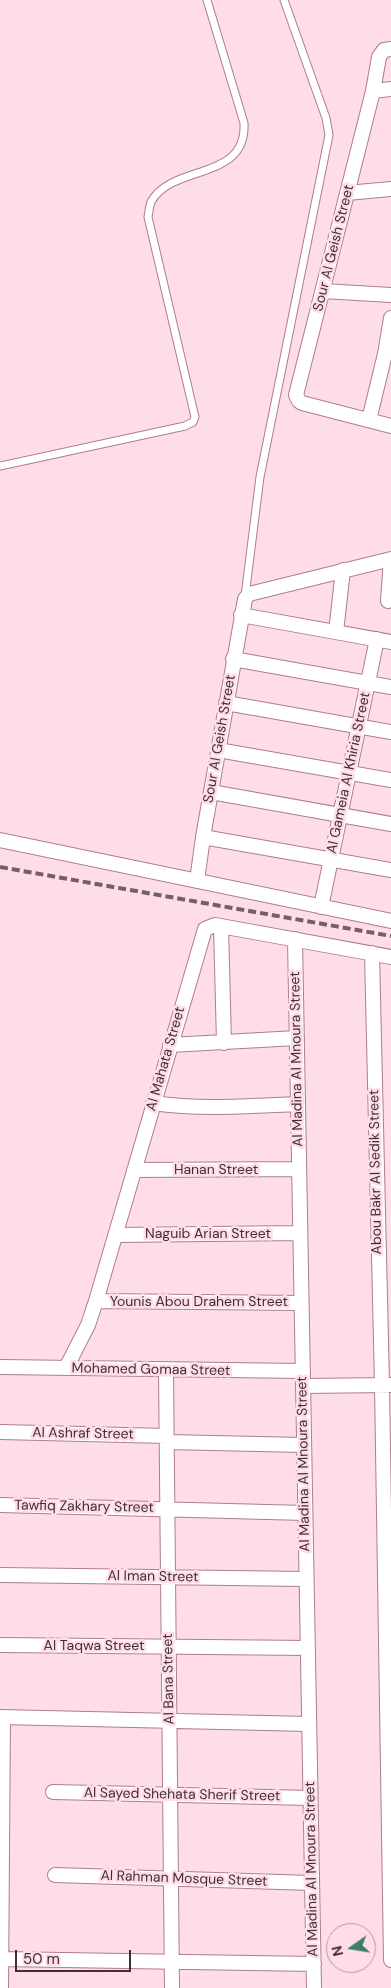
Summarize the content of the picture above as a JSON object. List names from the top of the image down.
{
  "streets": {
    "street": [
      "Sour Al Geish Street",
      "Al Gameia Al Khiria Street",
      "Al Mahata Street",
      "Al Madina Al Mnoura Street",
      "Hanan Street",
      "Abou Bakr Al Sedik Street",
      "Naguib Arian Street",
      "Younis Abou Drahem Street",
      "Mohamed Gomaa Street",
      "Al Ashraf Street",
      "Tawfiq Zakhary Street",
      "Al Iman Street",
      "Al Taqwa Street",
      "Al Bana Street",
      "Al Sayed Shehata Sherif Street",
      "Al Rahman Mosque Street"
    ]
  },
  "crossings": [
    ["Al Mahata Street", "Hanan Street"],
    ["Al Mahata Street", "Naguib Arian Street"],
    ["Al Mahata Street", "Younis Abou Drahem Street"],
    ["Al Mahata Street", "Mohamed Gomaa Street"],
    ["Al Madina Al Mnoura Street", "Hanan Street"],
    ["Al Madina Al Mnoura Street", "Naguib Arian Street"],
    ["Al Madina Al Mnoura Street", "Younis Abou Drahem Street"],
    ["Al Madina Al Mnoura Street", "Mohamed Gomaa Street"],
    ["Al Madina Al Mnoura Street", "Al Ashraf Street"],
    ["Al Madina Al Mnoura Street", "Tawfiq Zakhary Street"],
    ["Al Madina Al Mnoura Street", "Al Iman Street"],
    ["Al Madina Al Mnoura Street", "Al Taqwa Street"],
    ["Al Madina Al Mnoura Street", "Al Sayed Shehata Sherif Street"],
    ["Al Madina Al Mnoura Street", "Al Rahman Mosque Street"],
    ["Mohamed Gomaa Street", "Al Bana Street"],
    ["Al Ashraf Street", "Al Bana Street"],
    ["Tawfiq Zakhary Street", "Al Bana Street"],
    ["Al Iman Street", "Al Bana Street"],
    ["Al Taqwa Street", "Al Bana Street"],
    ["Al Bana Street", "Al Sayed Shehata Sherif Street"],
    ["Al Bana Street", "Al Rahman Mosque Street"]
  ],
  "scale_bar": "50 m",
  "north": "left"
}
